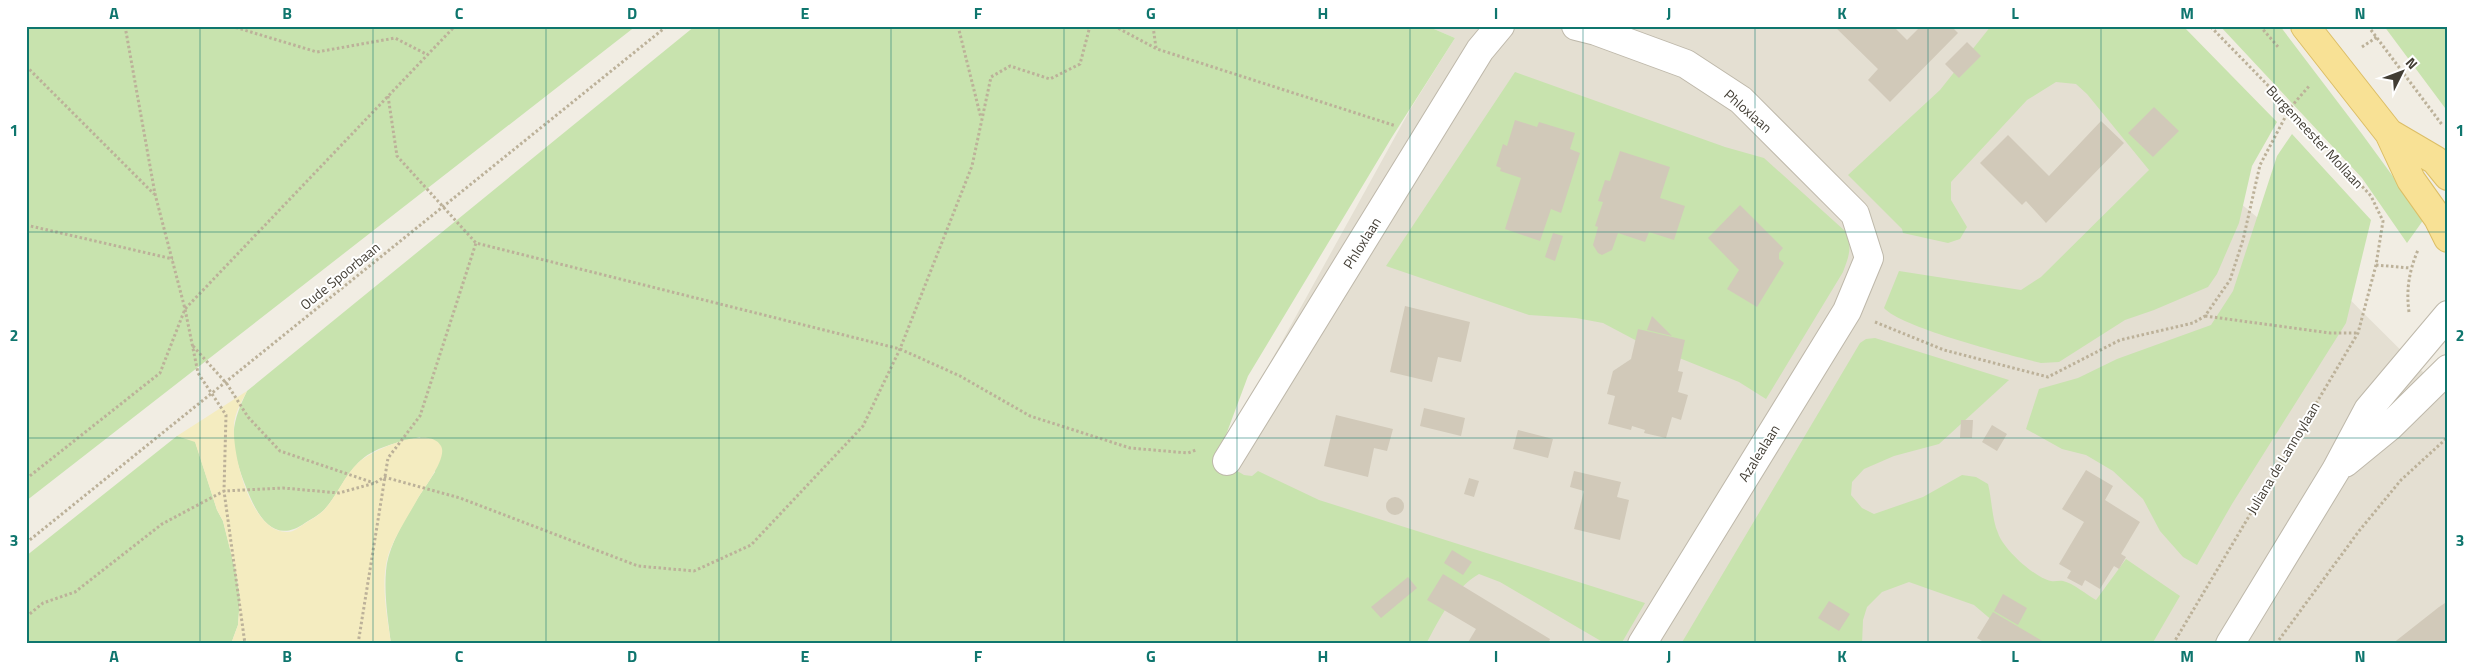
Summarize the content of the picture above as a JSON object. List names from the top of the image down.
{
  "streets": {
    "street": ["Phloxlaan", "Azalealaan"],
    "path": ["Burgemeester Mollaan", "Oude Spoorbaan", "Juliana de Lannoylaan"]
  },
  "crossings": [
    ["Phloxlaan", "Azalealaan"],
    ["Burgemeester Mollaan", "Juliana de Lannoylaan"]
  ],
  "north": "top right",
  "grid": {
    "columns": [
      "A",
      "B",
      "C",
      "D",
      "E",
      "F",
      "G",
      "H",
      "I",
      "J",
      "K",
      "L",
      "M",
      "N"
    ],
    "rows": ["1", "2", "3"]
  }
}
